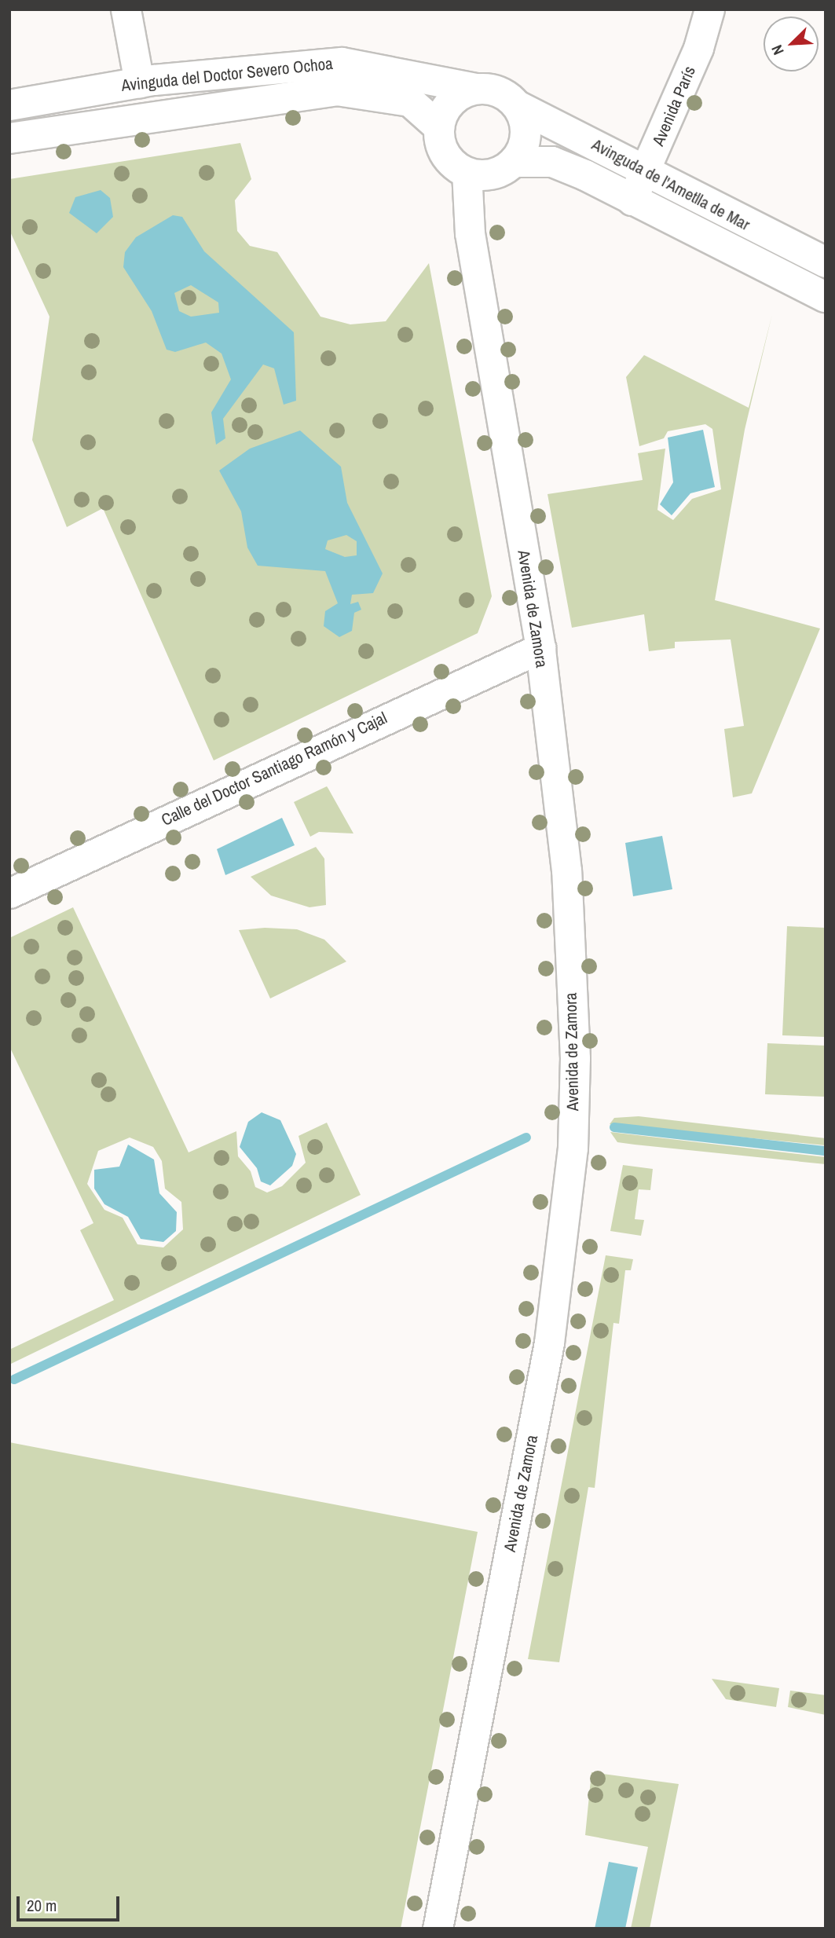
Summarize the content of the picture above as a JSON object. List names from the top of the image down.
{
  "streets": {
    "street": [
      "Avinguda del Doctor Severo Ochoa",
      "Avenida París",
      "Avinguda de l'Ametlla de Mar",
      "Avenida de Zamora",
      "Calle del Doctor Santiago Ramón y Cajal"
    ]
  },
  "crossings": [
    ["Avinguda del Doctor Severo Ochoa", "Avinguda de l'Ametlla de Mar"],
    ["Avinguda del Doctor Severo Ochoa", "Avenida de Zamora"],
    ["Avenida París", "Avinguda de l'Ametlla de Mar"],
    ["Avinguda de l'Ametlla de Mar", "Avenida de Zamora"],
    ["Avenida de Zamora", "Calle del Doctor Santiago Ramón y Cajal"]
  ],
  "scale_bar": "20 m",
  "north": "bottom left"
}
